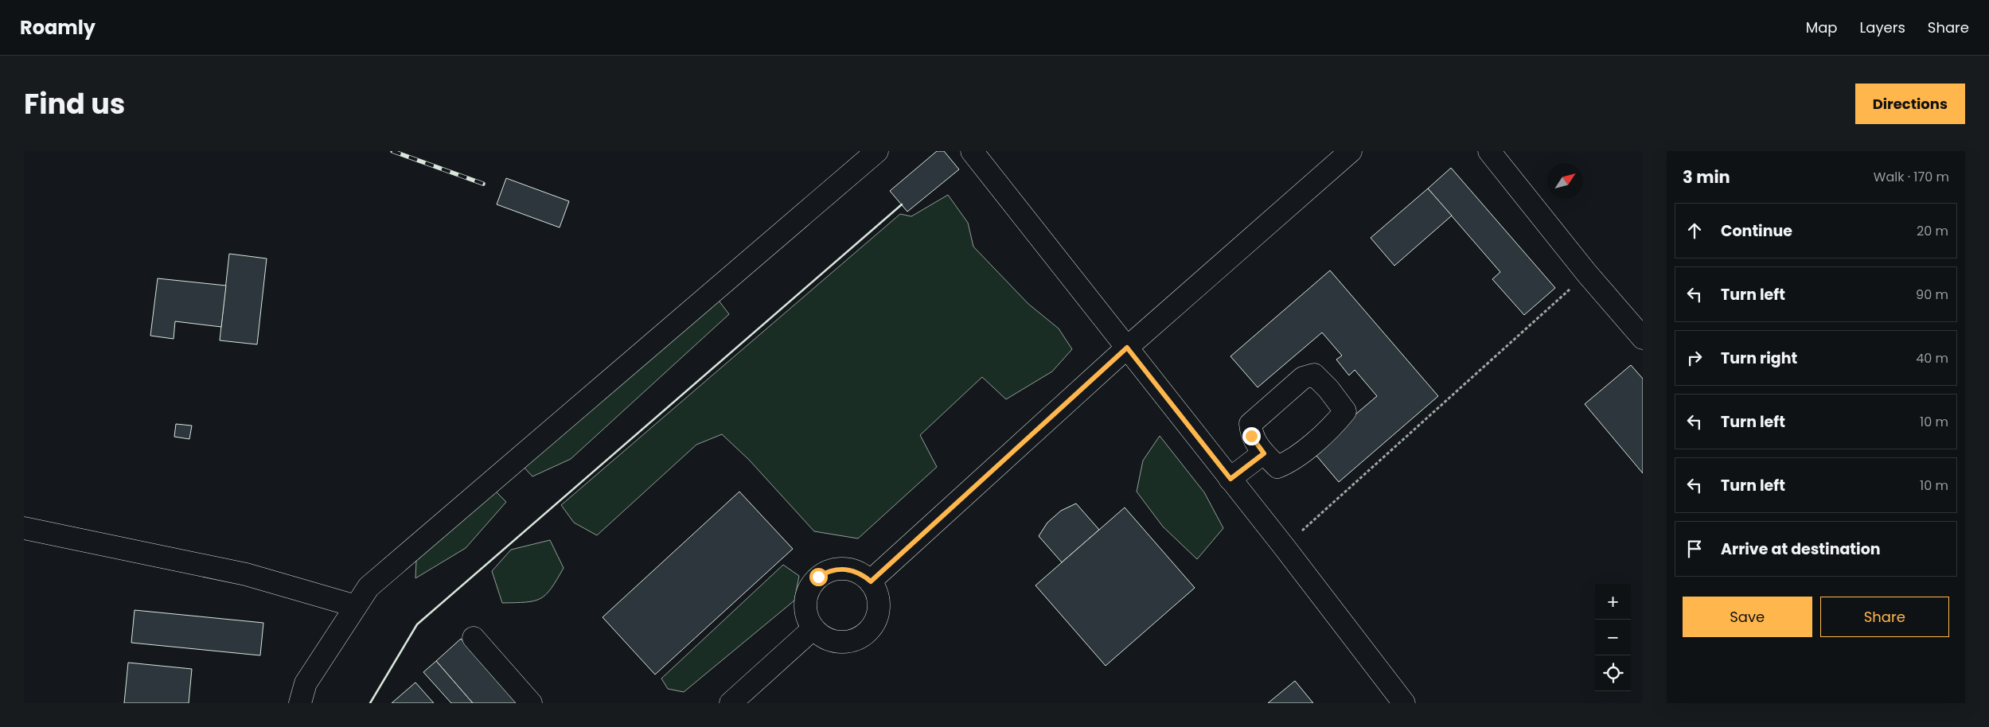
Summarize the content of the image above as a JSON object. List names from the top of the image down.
{
  "north": "top right",
  "page": {
    "header": "Roamly",
    "nav": ["Map", "Layers", "Share"],
    "title": "Find us",
    "buttons": [
      "Directions",
      ["Save", "Share"]
    ],
    "heading": ["3 min", "Walk · 170 m"],
    "list": [
      ["Continue", "20 m"],
      ["Turn left", "90 m"],
      ["Turn right", "40 m"],
      ["Turn left", "10 m"],
      ["Turn left", "10 m"],
      "Arrive at destination"
    ],
    "map_buttons": ["+", "−"]
  }
}
